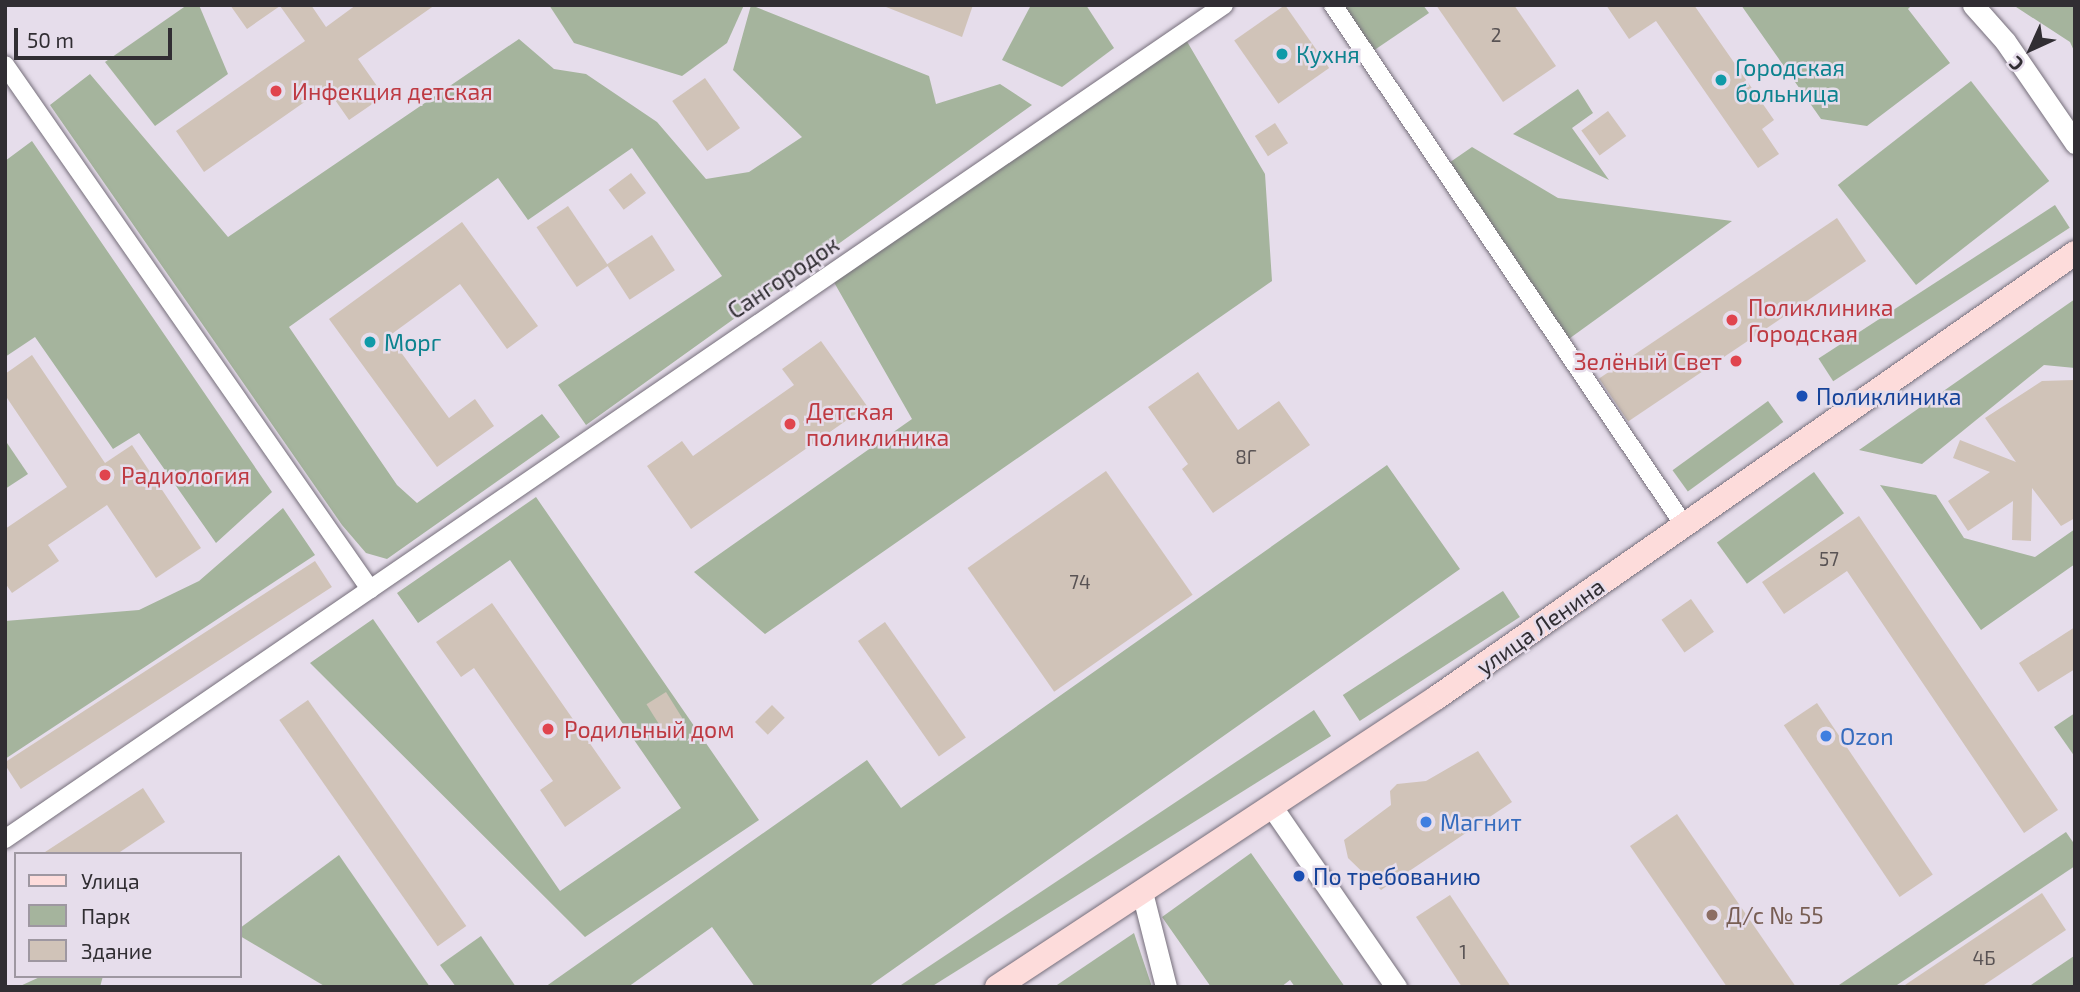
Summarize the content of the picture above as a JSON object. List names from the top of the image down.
{
  "streets": {
    "main road": ["улица Ленина"],
    "street": ["Сангородок"]
  },
  "places": [
    "Кухня",
    "Городская больница",
    "Инфекция детская",
    "Поликлиника Городская",
    "Морг",
    "Зелёный Свет",
    "Поликлиника",
    "Детская поликлиника",
    "Радиология",
    "Родильный дом",
    "Ozon",
    "Магнит",
    "По требованию",
    "Д/с № 55"
  ],
  "house_numbers": [
    "2",
    "8Г",
    "57",
    "74",
    "1",
    "4Б"
  ],
  "legend": ["Улица", "Парк", "Здание"],
  "scale_bar": "50 m",
  "north": "bottom left"
}
